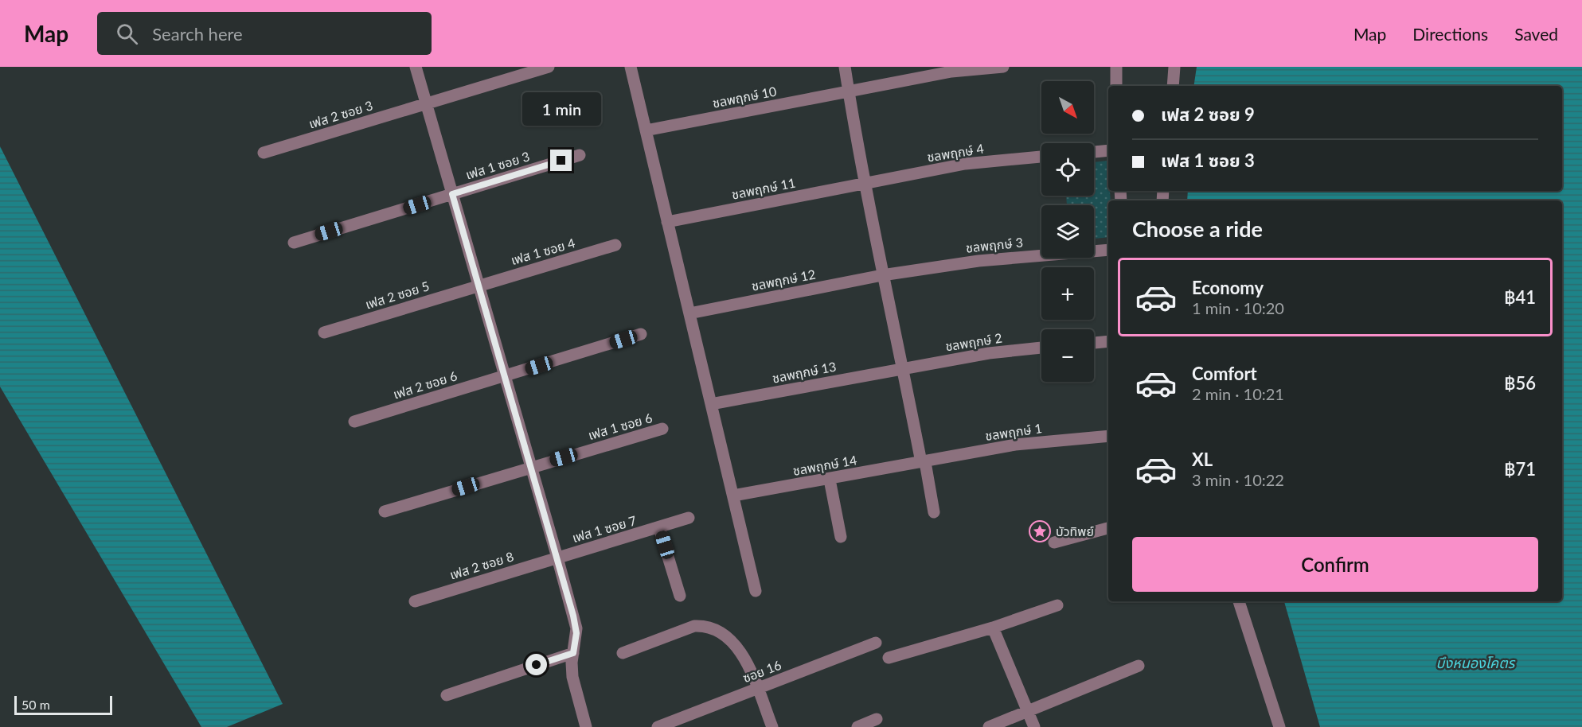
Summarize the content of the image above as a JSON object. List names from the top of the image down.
{
  "streets": {
    "street": [
      "ชลพฤกษ์ 10",
      "เฟส 2 ซอย 3",
      "ชลพฤกษ์ 4",
      "เฟส 1 ซอย 3",
      "ชลพฤกษ์ 11",
      "ชลพฤกษ์ 3",
      "เฟส 1 ซอย 4",
      "ชลพฤกษ์ 12",
      "เฟส 2 ซอย 5",
      "ชลพฤกษ์ 2",
      "ชลพฤกษ์ 13",
      "เฟส 2 ซอย 6",
      "เฟส 1 ซอย 6",
      "ชลพฤกษ์ 1",
      "ชลพฤกษ์ 14",
      "เฟส 1 ซอย 7",
      "เฟส 2 ซอย 8",
      "ซอย 16"
    ]
  },
  "crossings": [
    ["ชลพฤกษ์ 4", "ชลพฤกษ์ 11"],
    ["ชลพฤกษ์ 3", "ชลพฤกษ์ 12"],
    ["เฟส 1 ซอย 4", "เฟส 2 ซอย 5"],
    ["ชลพฤกษ์ 2", "ชลพฤกษ์ 13"],
    ["ชลพฤกษ์ 1", "ชลพฤกษ์ 14"],
    ["เฟส 1 ซอย 7", "เฟส 2 ซอย 8"]
  ],
  "water": ["บึงหนองโคตร"],
  "places": {
    "place": ["บัวทิพย์"]
  },
  "scale_bar": "50 m",
  "north": "bottom right",
  "page": {
    "header": "Map",
    "search": "Search here",
    "nav": ["Map", "Directions", "Saved"],
    "map_buttons": ["+", "−"],
    "banner": ["เฟส 2 ซอย 9", "เฟส 1 ซอย 3"],
    "bubble": "1 min",
    "heading": "Choose a ride",
    "list": [
      {
        "name": "Economy",
        "note": "1 min · 10:20",
        "value": "฿41"
      },
      {
        "name": "Comfort",
        "note": "2 min · 10:21",
        "value": "฿56"
      },
      {
        "name": "XL",
        "note": "3 min · 10:22",
        "value": "฿71"
      }
    ],
    "buttons": "Confirm",
    "scale": "50 m"
  }
}
